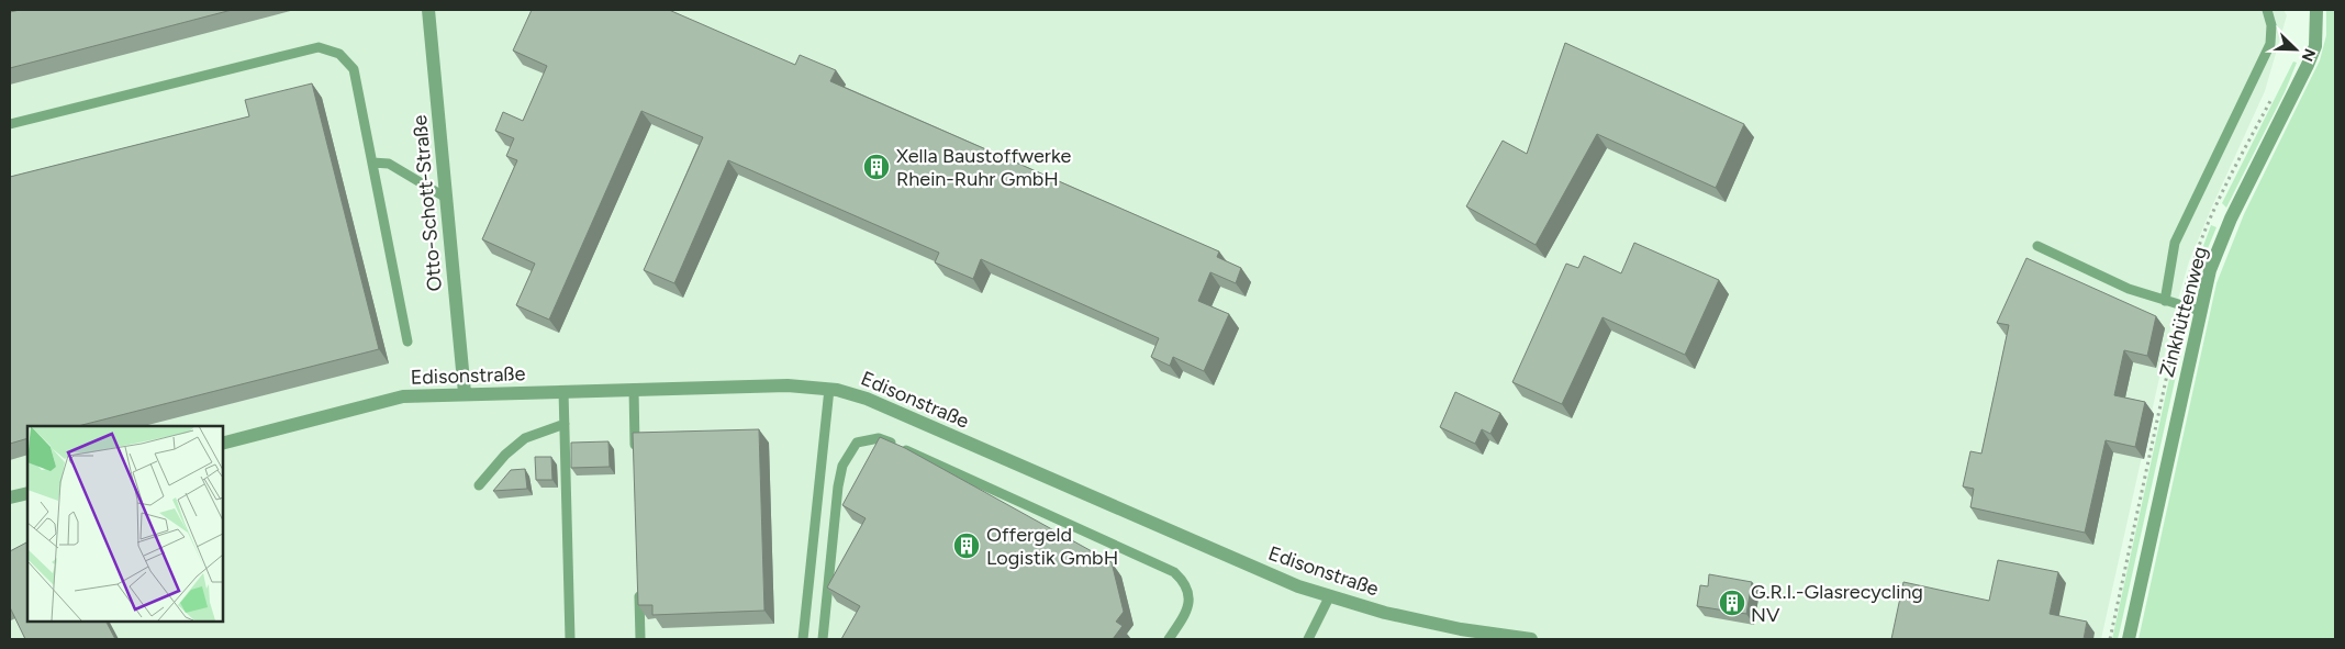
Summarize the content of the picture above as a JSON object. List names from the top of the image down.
{
  "streets": {
    "street": ["Otto-Schott-Straße", "Zinkhüttenweg", "Edisonstraße"]
  },
  "crossings": [
    ["Otto-Schott-Straße", "Edisonstraße"]
  ],
  "places": {
    "building": ["Xella Baustoffwerke Rhein-Ruhr GmbH", "Offergeld Logistik GmbH", "G.R.I.-Glasrecycling NV"]
  },
  "north": "bottom right"
}
